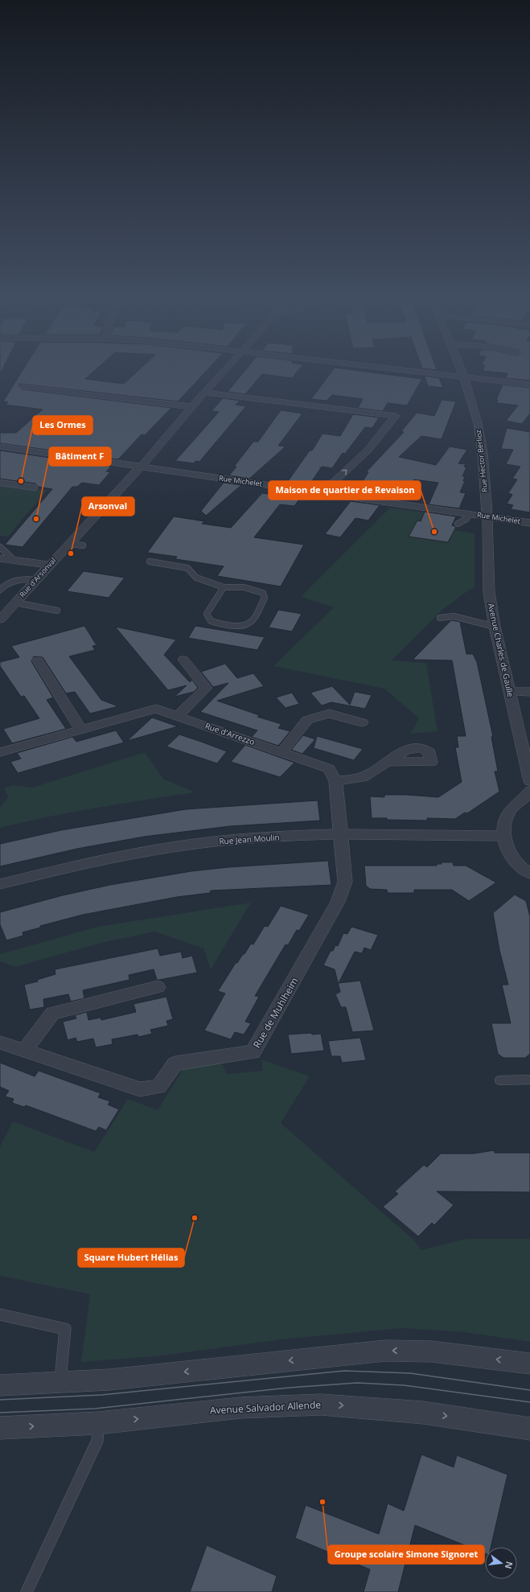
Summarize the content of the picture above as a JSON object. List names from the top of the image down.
{
  "streets": {
    "street": [
      "Rue Hector Berlioz",
      "Rue Michelet",
      "Rue d'Arsonval",
      "Avenue Charles de Gaulle",
      "Rue d'Arrezzo",
      "Rue Jean Moulin",
      "Rue de Muhlheim",
      "Avenue Salvador Allende"
    ]
  },
  "crossings": [
    ["Rue Hector Berlioz", "Rue Michelet"],
    ["Rue Hector Berlioz", "Avenue Charles de Gaulle"],
    ["Rue Michelet", "Rue d'Arsonval"],
    ["Rue Michelet", "Avenue Charles de Gaulle"],
    ["Rue d'Arrezzo", "Rue Jean Moulin"],
    ["Rue d'Arrezzo", "Rue de Muhlheim"],
    ["Rue Jean Moulin", "Rue de Muhlheim"]
  ],
  "places": [
    "Les Ormes",
    "Bâtiment F",
    "Maison de quartier de Revaison",
    "Arsonval",
    "Square Hubert Hélias",
    "Groupe scolaire Simone Signoret"
  ],
  "north": "right"
}
